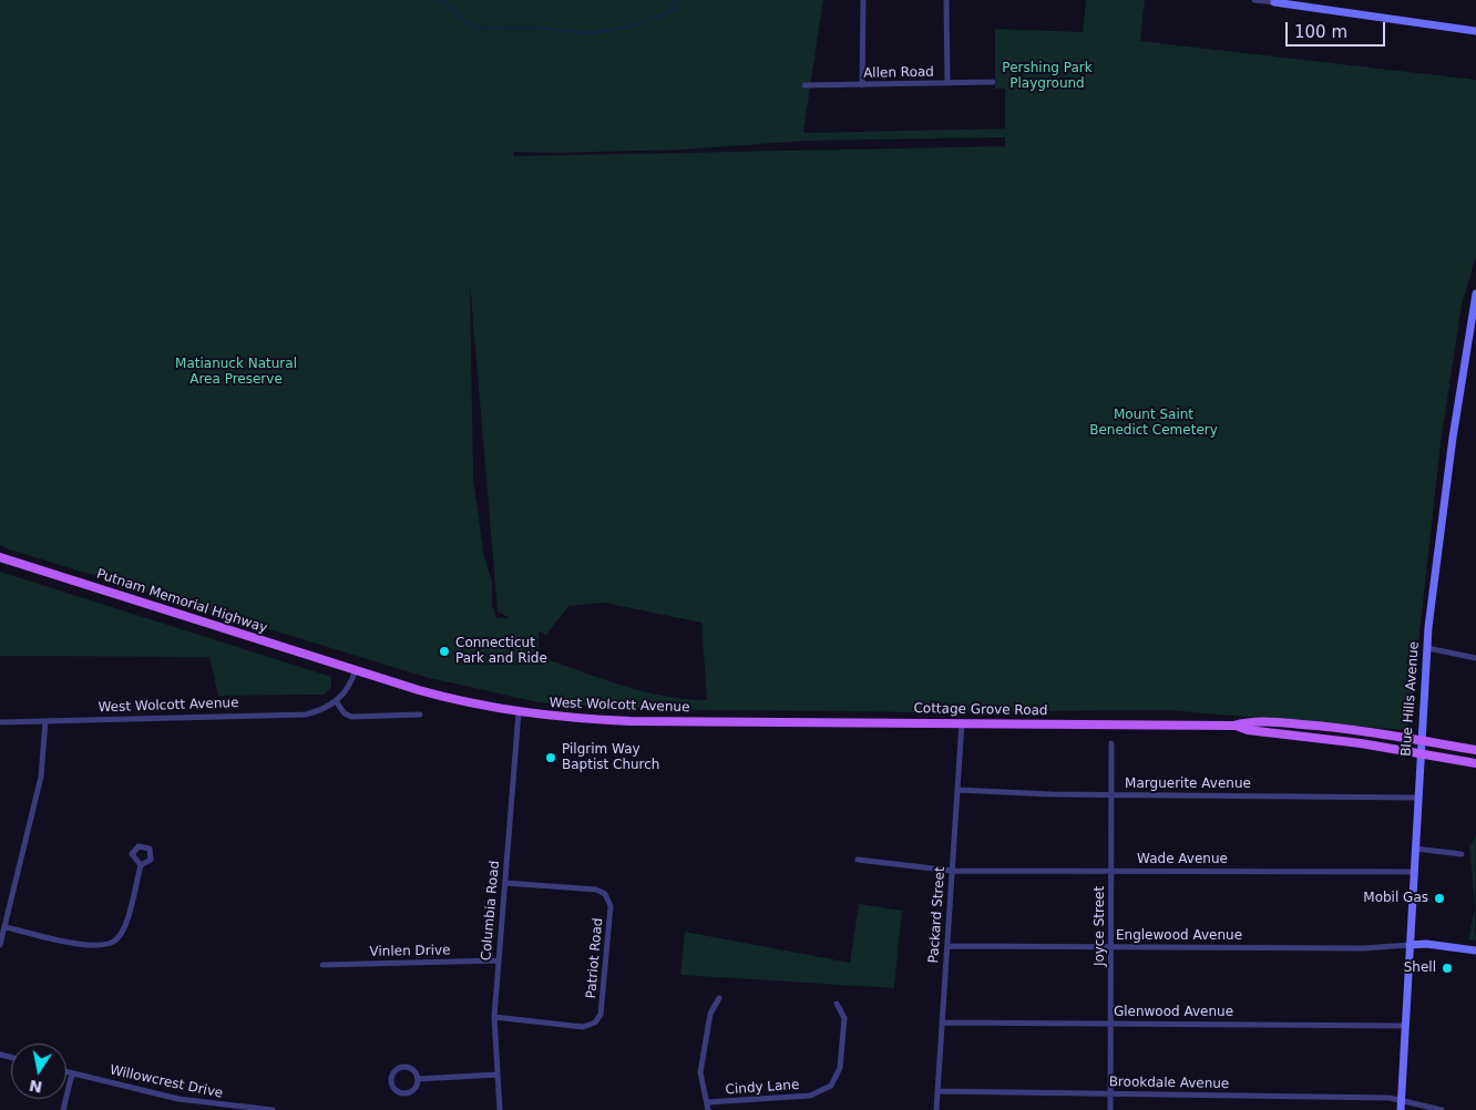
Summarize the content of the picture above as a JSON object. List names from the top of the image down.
{
  "streets": {
    "main road": [
      "Putnam Memorial Highway",
      "Blue Hills Avenue",
      "West Wolcott Avenue",
      "Cottage Grove Road"
    ],
    "street": [
      "Allen Road",
      "Marguerite Avenue",
      "Wade Avenue",
      "Columbia Road",
      "Packard Street",
      "Joyce Street",
      "Englewood Avenue",
      "Vinlen Drive",
      "Patriot Road",
      "Glenwood Avenue",
      "Willowcrest Drive",
      "Brookdale Avenue",
      "Cindy Lane"
    ]
  },
  "crossings": [
    ["Putnam Memorial Highway", "West Wolcott Avenue"],
    ["Blue Hills Avenue", "Cottage Grove Road"],
    ["Blue Hills Avenue", "Marguerite Avenue"],
    ["Blue Hills Avenue", "Wade Avenue"],
    ["Blue Hills Avenue", "Englewood Avenue"],
    ["Blue Hills Avenue", "Glenwood Avenue"],
    ["Blue Hills Avenue", "Brookdale Avenue"],
    ["West Wolcott Avenue", "Cottage Grove Road"],
    ["West Wolcott Avenue", "Columbia Road"],
    ["Cottage Grove Road", "Packard Street"],
    ["Marguerite Avenue", "Packard Street"],
    ["Marguerite Avenue", "Joyce Street"],
    ["Wade Avenue", "Packard Street"],
    ["Wade Avenue", "Joyce Street"],
    ["Columbia Road", "Vinlen Drive"],
    ["Columbia Road", "Patriot Road"],
    ["Packard Street", "Englewood Avenue"],
    ["Packard Street", "Glenwood Avenue"],
    ["Packard Street", "Brookdale Avenue"],
    ["Joyce Street", "Englewood Avenue"],
    ["Joyce Street", "Glenwood Avenue"],
    ["Joyce Street", "Brookdale Avenue"]
  ],
  "parks": ["Pershing Park Playground", "Matianuck Natural Area Preserve", "Mount Saint Benedict Cemetery"],
  "places": [
    "Connecticut Park and Ride",
    "Pilgrim Way Baptist Church",
    "Mobil Gas",
    "Shell"
  ],
  "scale_bar": "100 m",
  "north": "bottom"
}
